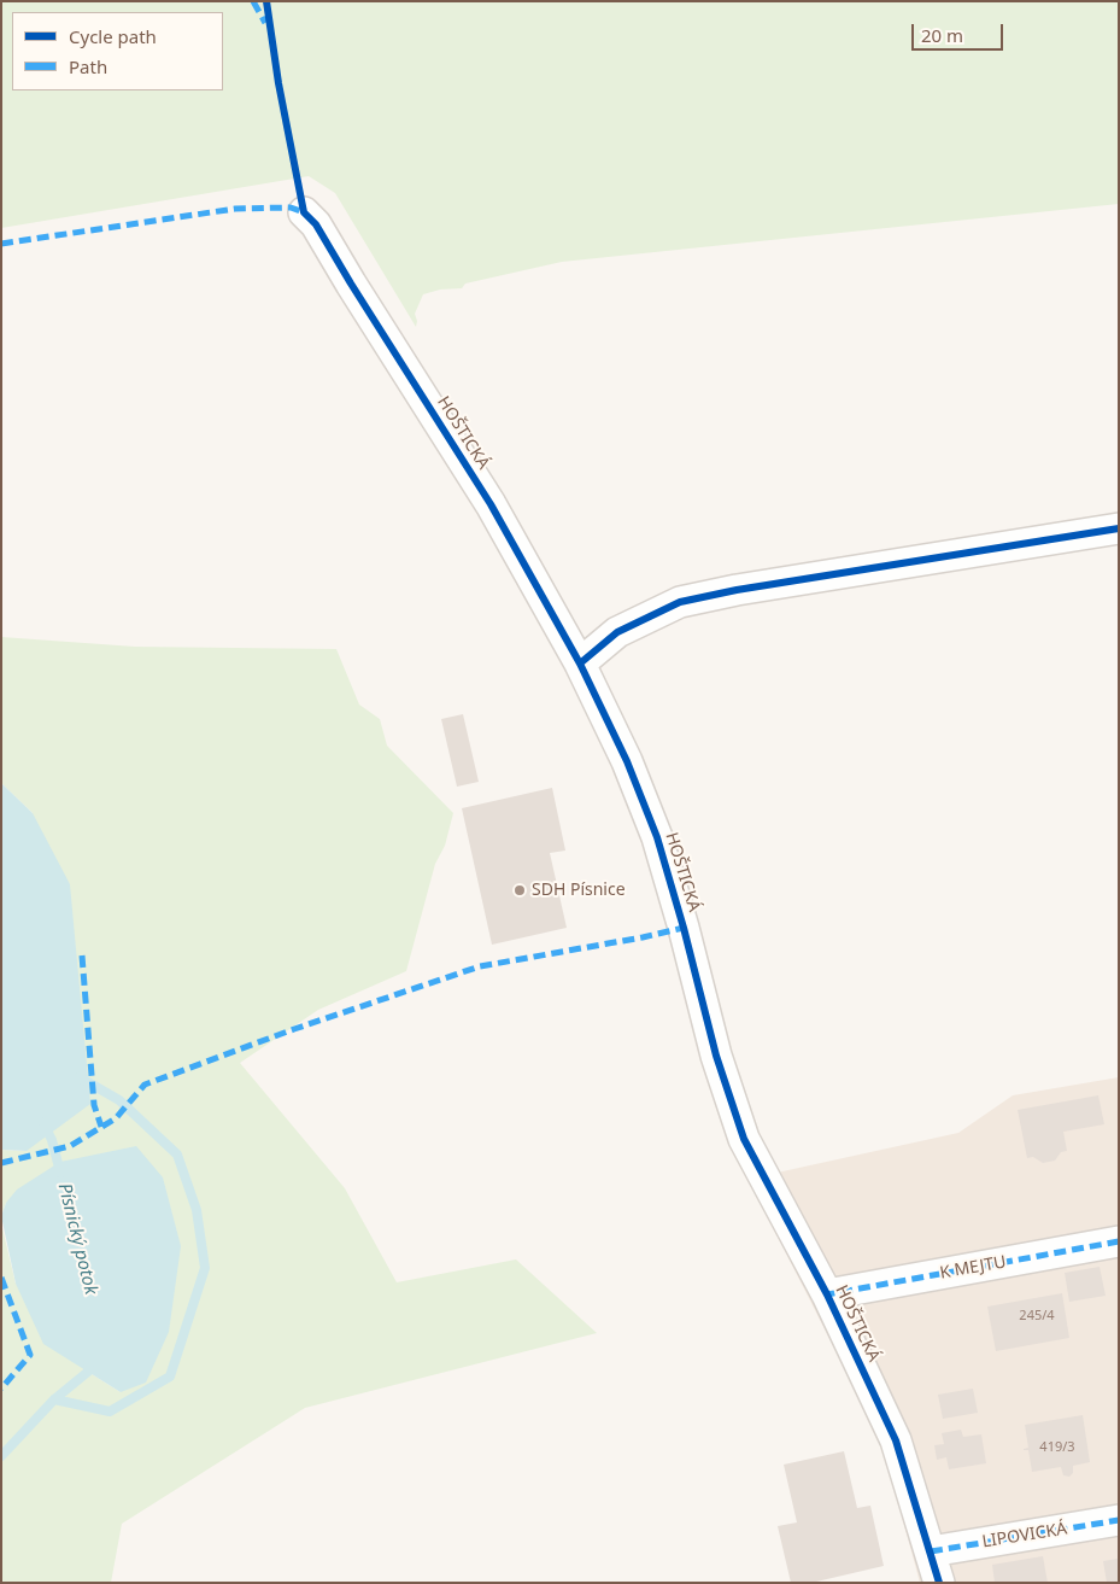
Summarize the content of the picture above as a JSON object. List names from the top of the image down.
{
  "streets": {
    "street": ["HOŠTICKÁ", "K MEJTU", "LIPOVICKÁ"]
  },
  "crossings": [
    ["HOŠTICKÁ", "K MEJTU"],
    ["HOŠTICKÁ", "LIPOVICKÁ"]
  ],
  "water": ["Písnický potok"],
  "places": ["SDH Písnice"],
  "house_numbers": ["245/4", "419/3"],
  "legend": ["Cycle path", "Path"],
  "scale_bar": "20 m"
}
